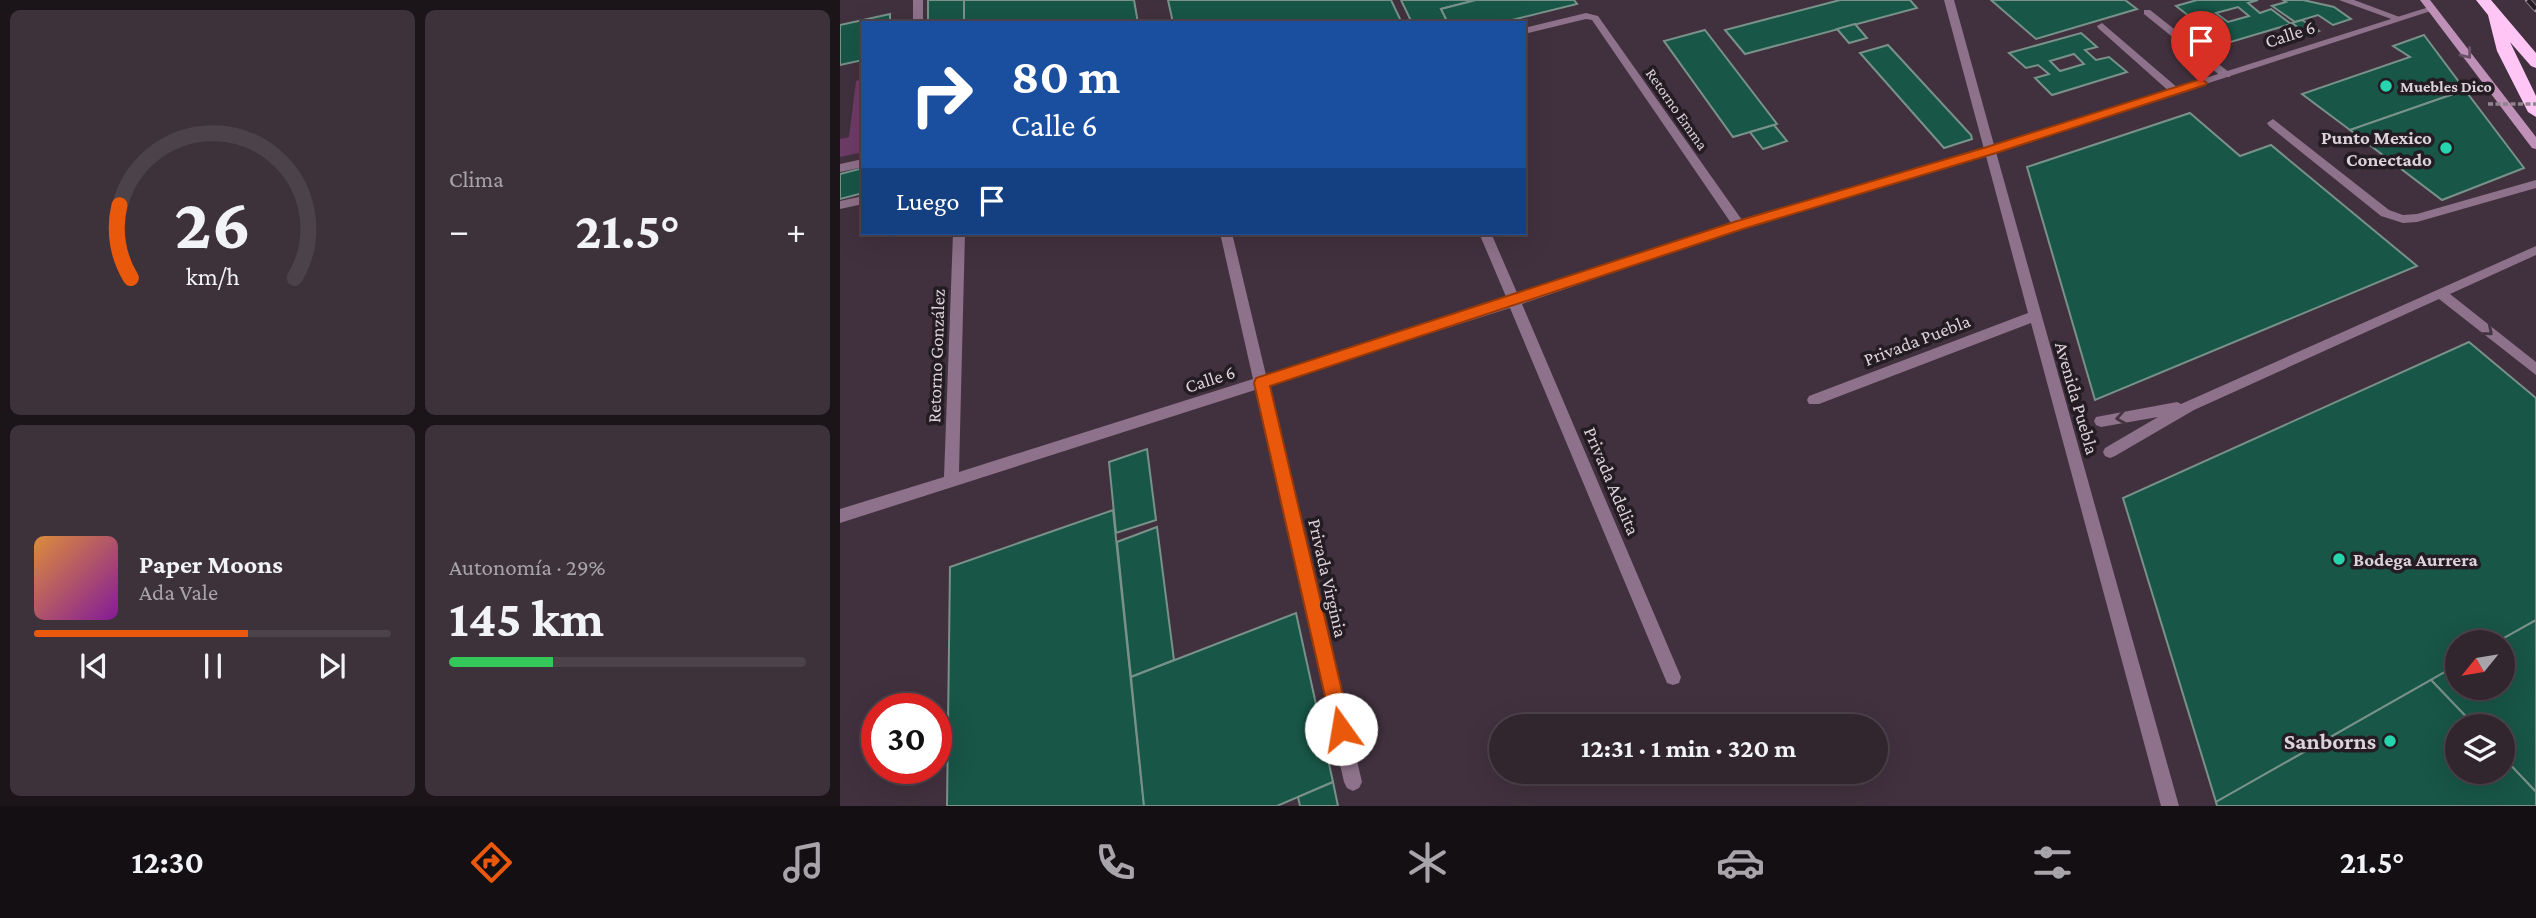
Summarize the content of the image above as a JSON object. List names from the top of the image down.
{
  "streets": {
    "street": [
      "Calle 6",
      "Retorno Emma",
      "Privada Puebla",
      "Retorno González",
      "Avenida Puebla",
      "Privada Adelita",
      "Privada Virginia"
    ]
  },
  "crossings": [
    ["Calle 6", "Retorno Emma"],
    ["Calle 6", "Retorno González"],
    ["Calle 6", "Avenida Puebla"],
    ["Calle 6", "Privada Adelita"],
    ["Calle 6", "Privada Virginia"],
    ["Privada Puebla", "Avenida Puebla"]
  ],
  "places": [
    "Muebles Dico",
    "Punto Mexico Conectado",
    "Bodega Aurrera",
    "Sanborns"
  ],
  "north": "bottom left",
  "page": {
    "tile": [
      "Clima",
      ["Autonomía · 29%", "145 km"]
    ],
    "turn": ["80 m", "Calle 6"],
    "then": "Luego",
    "heat": ["−", "21.5°", "+"],
    "song": ["Paper Moons", "Ada Vale"],
    "limit": "30",
    "trip": "12:31 · 1 min · 320 m",
    "tabs": ["12:30", "21.5°"],
    "gauge": ["26", "km/h"]
  }
}
